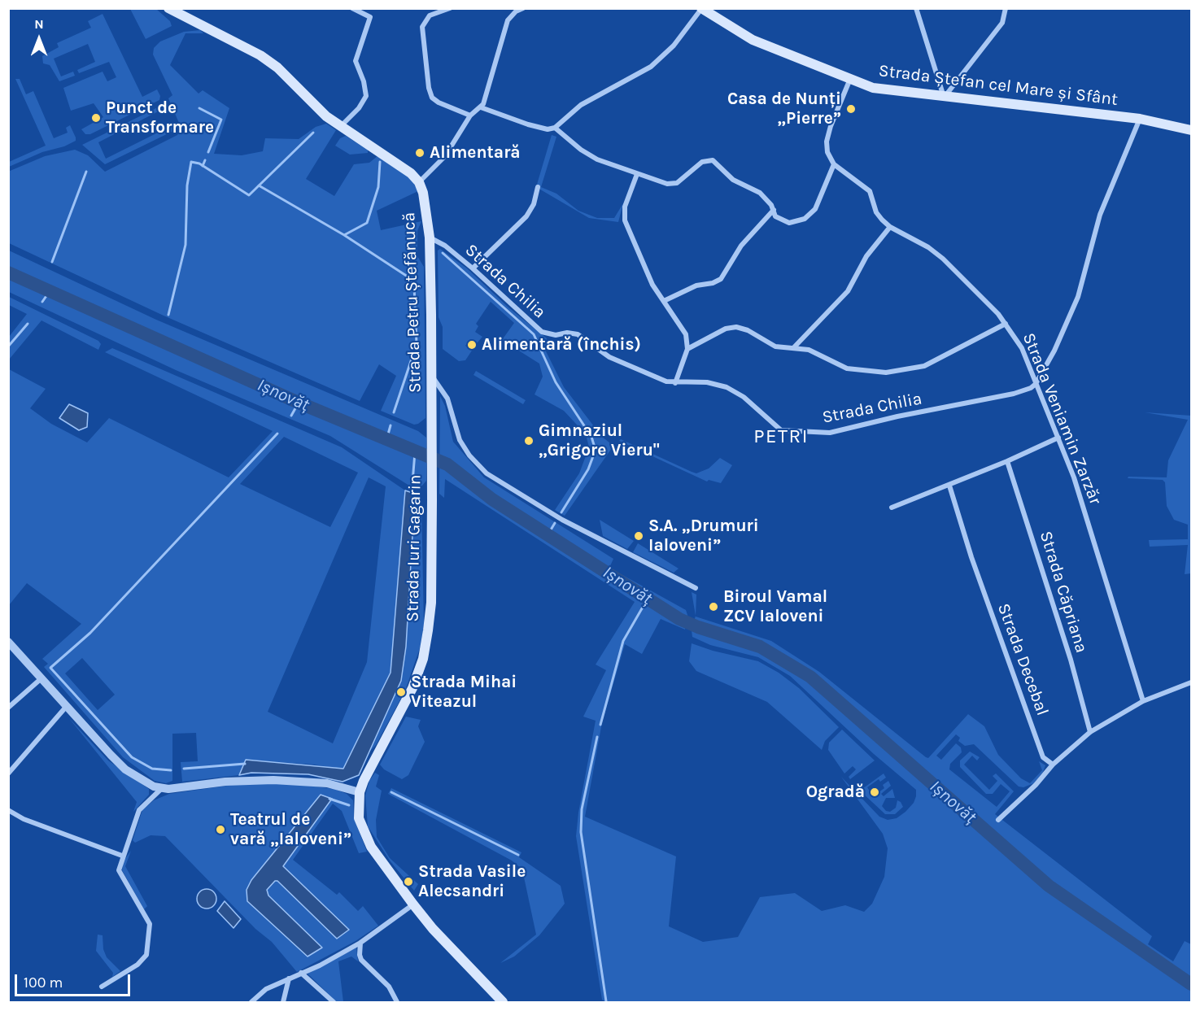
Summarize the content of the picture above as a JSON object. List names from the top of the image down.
{
  "streets": {
    "main road": ["Strada Ștefan cel Mare și Sfânt", "Strada Petru Ștefănucă", "Strada Iuri Gagarin"],
    "street": [
      "Strada Chilia",
      "Strada Veniamin Zarzăr",
      "Strada Căpriana",
      "Strada Decebal"
    ]
  },
  "crossings": [
    ["Strada Chilia", "Strada Petru Ștefănucă"],
    ["Strada Chilia", "Strada Veniamin Zarzăr"],
    ["Strada Petru Ștefănucă", "Strada Iuri Gagarin"]
  ],
  "districts": ["PETRI"],
  "water": ["Ișnovăț"],
  "places": [
    "Casa de Nunți „Pierre”",
    "Punct de Transformare",
    "Alimentară",
    "Alimentară (închis)",
    "Gimnaziul ,,Grigore Vieru\"",
    "S.A. „Drumuri Ialoveni”",
    "Biroul Vamal ZCV Ialoveni",
    "Strada Mihai Viteazul",
    "Ogradă",
    "Teatrul de vară „Ialoveni”",
    "Strada Vasile Alecsandri"
  ],
  "scale_bar": "100 m",
  "north": "top"
}
